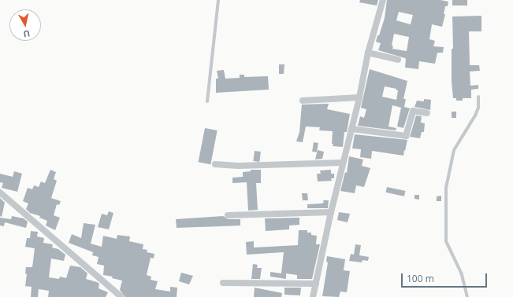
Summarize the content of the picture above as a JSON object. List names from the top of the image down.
{
  "scale_bar": "100 m",
  "north": "bottom"
}
